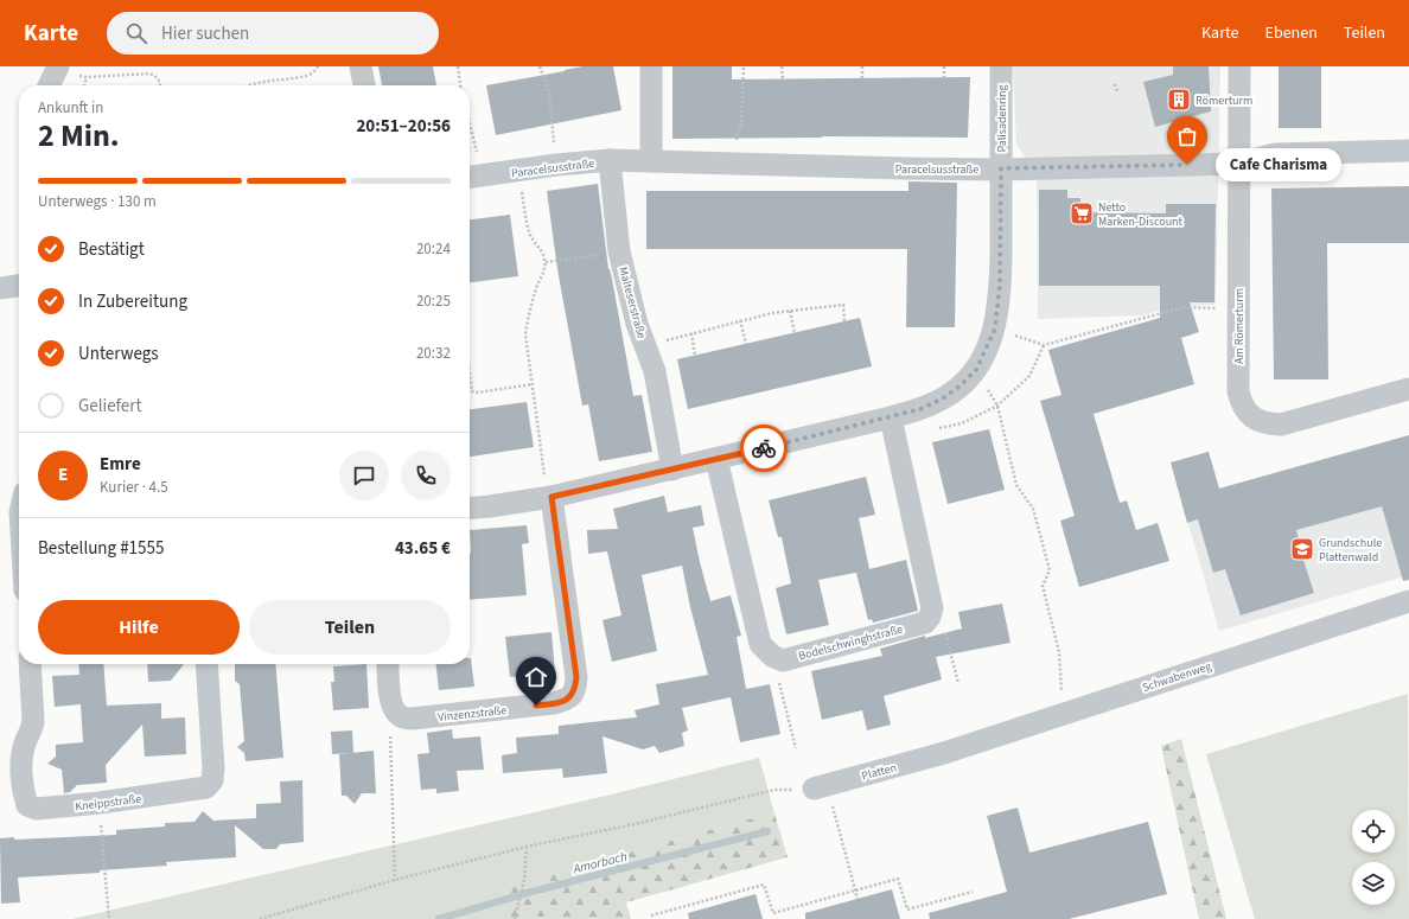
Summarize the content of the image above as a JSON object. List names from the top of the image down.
{
  "streets": {
    "street": [
      "Palisadenring",
      "Paracelsusstraße",
      "Malteserstraße",
      "Am Römerturm",
      "Bodelschwinghstraße",
      "Schwabenweg",
      "Vinzenzstraße",
      "Platten",
      "Kneippstraße"
    ]
  },
  "crossings": [
    ["Palisadenring", "Paracelsusstraße"],
    ["Palisadenring", "Malteserstraße"],
    ["Palisadenring", "Bodelschwinghstraße"],
    ["Palisadenring", "Vinzenzstraße"],
    ["Paracelsusstraße", "Malteserstraße"],
    ["Paracelsusstraße", "Am Römerturm"],
    ["Schwabenweg", "Platten"]
  ],
  "water": ["Amorbach"],
  "places": {
    "building": ["Römerturm"],
    "other": ["Cafe Charisma"],
    "supermarket": ["Netto Marken-Discount"],
    "school or university": ["Grundschule Plattenwald"]
  },
  "page": {
    "header": "Karte",
    "search": "Hier suchen",
    "nav": ["Karte", "Ebenen", "Teilen"],
    "heading": ["2 Min.", "Ankunft in", "20:51–20:56"],
    "panel": [
      "Emre",
      "Kurier · 4.5",
      "Bestellung #1555",
      "43.65 €"
    ],
    "bubble": "Cafe Charisma",
    "bar": "Unterwegs · 130 m",
    "list": [
      ["Bestätigt", "20:24"],
      ["In Zubereitung", "20:25"],
      ["Unterwegs", "20:32"],
      "Geliefert"
    ],
    "round": "E",
    "buttons": ["Hilfe", "Teilen"]
  }
}
